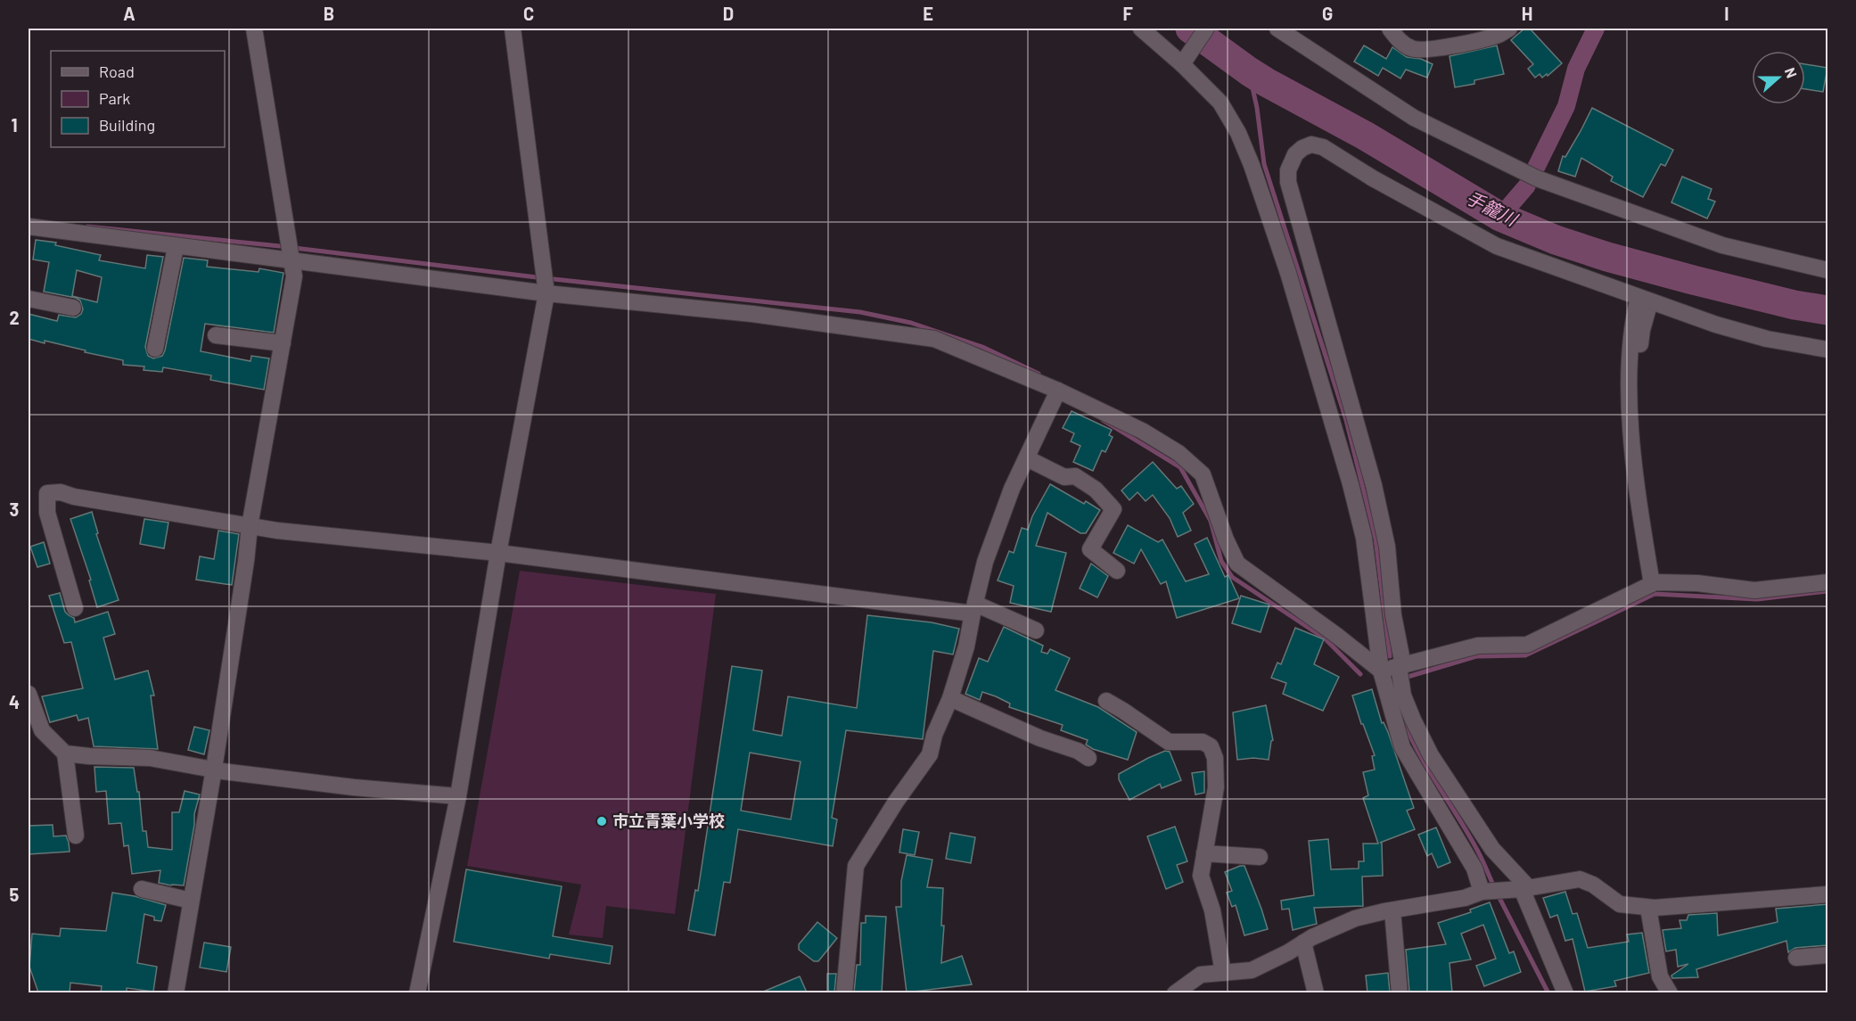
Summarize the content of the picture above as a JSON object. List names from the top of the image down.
{
  "water": ["手籠川"],
  "places": ["市立青葉小学校"],
  "legend": ["Road", "Park", "Building"],
  "north": "right",
  "grid": {
    "columns": [
      "A",
      "B",
      "C",
      "D",
      "E",
      "F",
      "G",
      "H",
      "I"
    ],
    "rows": [
      "1",
      "2",
      "3",
      "4",
      "5"
    ]
  }
}
